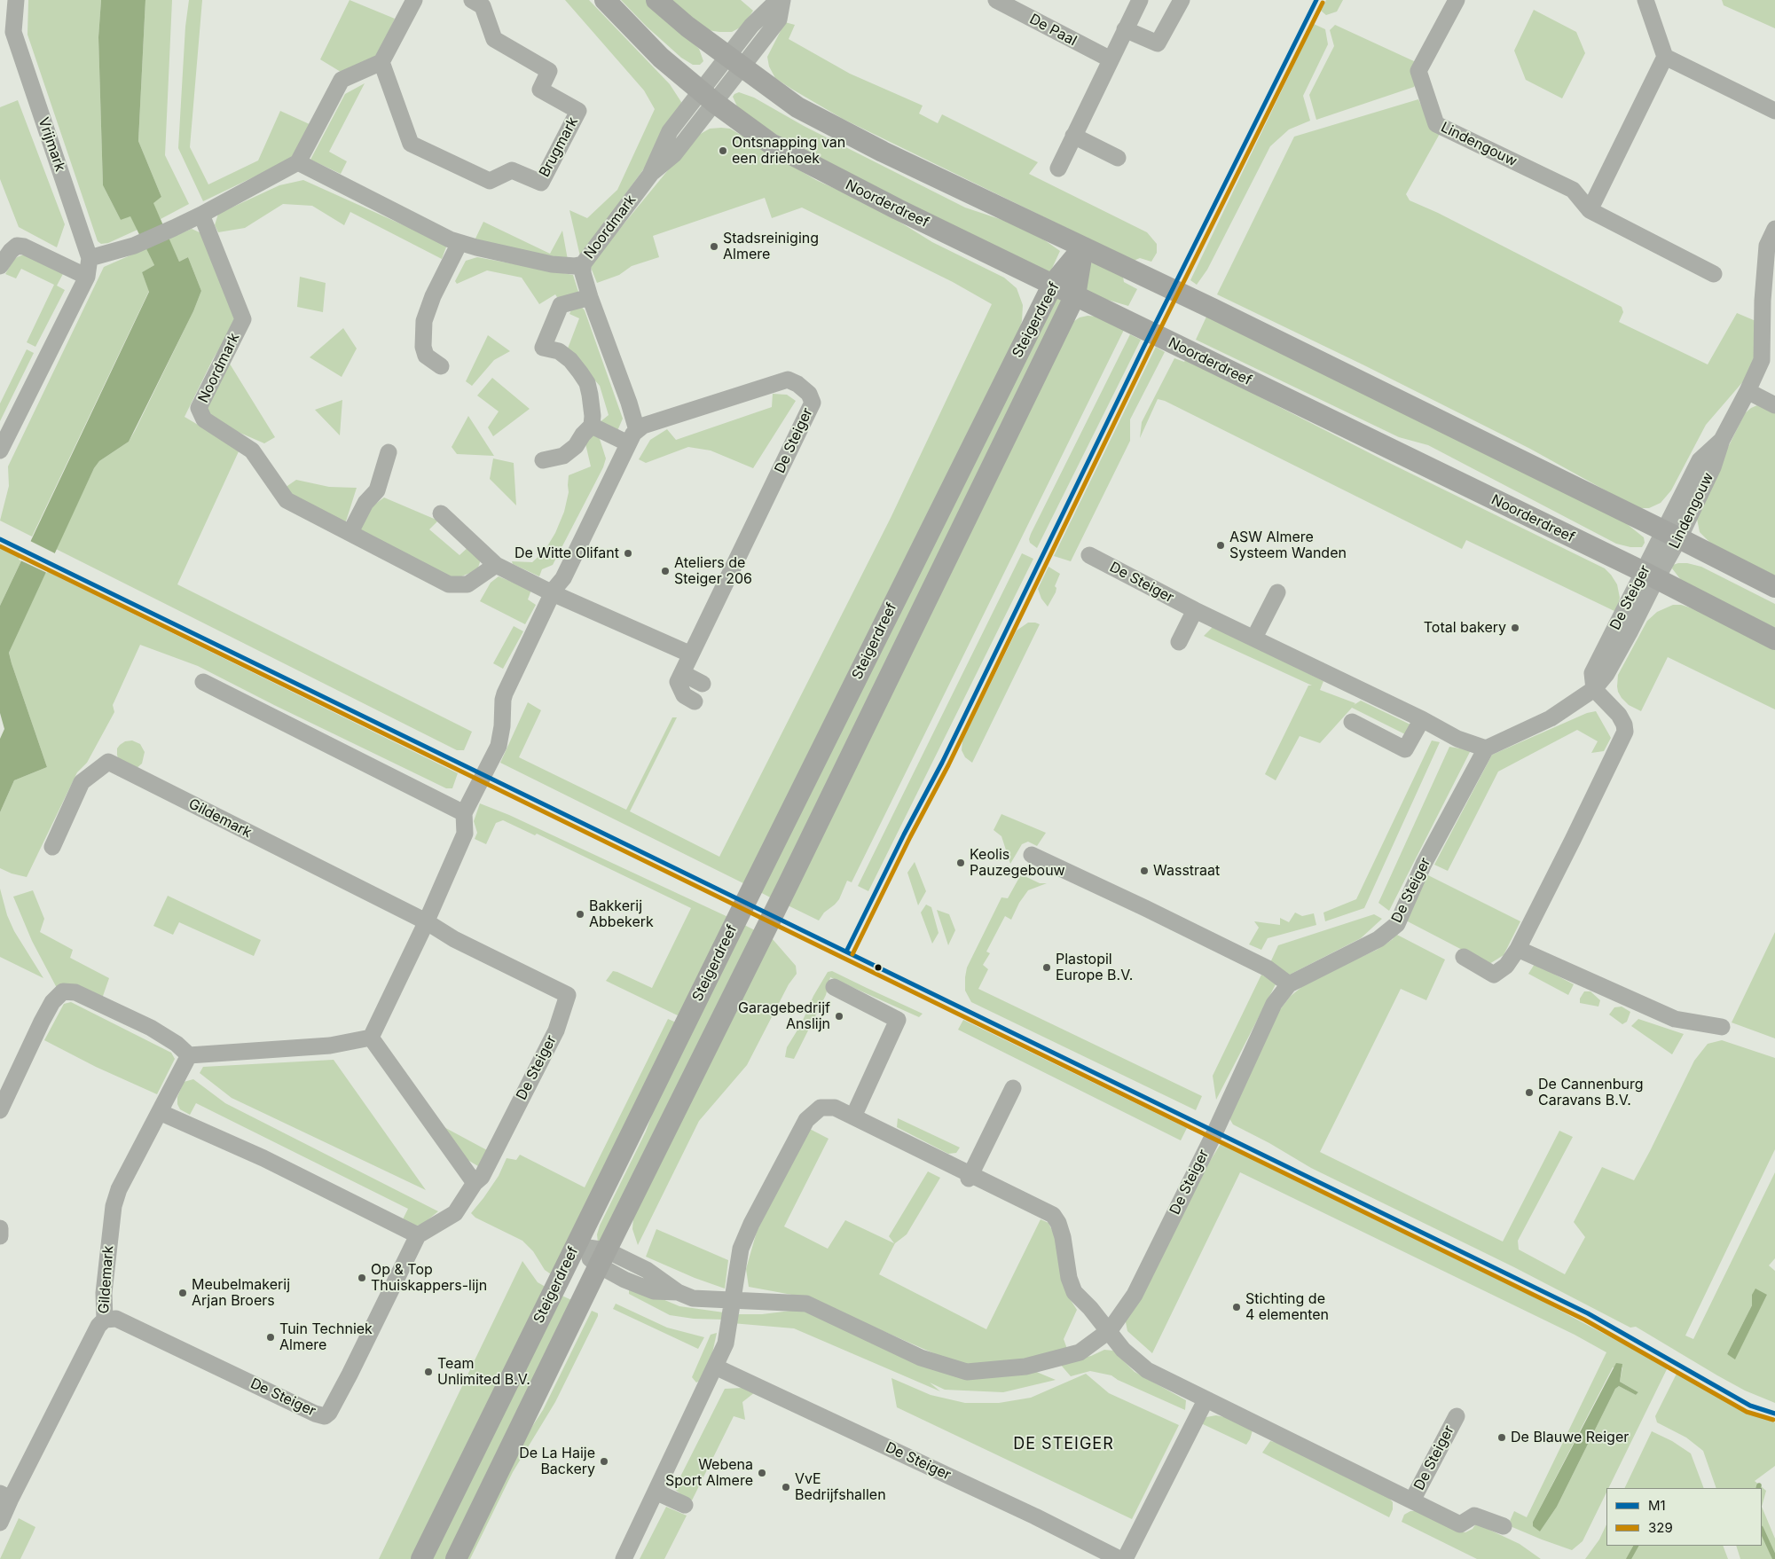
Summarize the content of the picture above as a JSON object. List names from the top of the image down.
{
  "streets": {
    "main road": ["Noorderdreef", "Steigerdreef"],
    "street": [
      "De Paal",
      "Vrijmark",
      "Lindengouw",
      "Brugmark",
      "Noordmark",
      "De Steiger",
      "Gildemark"
    ]
  },
  "crossings": [
    ["Lindengouw", "De Steiger"],
    ["Noorderdreef", "Noordmark"],
    ["Noorderdreef", "Steigerdreef"],
    ["Noorderdreef", "De Steiger"],
    ["Steigerdreef", "De Steiger"],
    ["De Steiger", "Gildemark"]
  ],
  "districts": ["DE STEIGER"],
  "places": [
    "Ontsnapping van een driehoek",
    "Stadsreiniging Almere",
    "ASW Almere Systeem Wanden",
    "De Witte Olifant",
    "Ateliers de Steiger 206",
    "Total bakery",
    "Keolis Pauzegebouw",
    "Wasstraat",
    "Bakkerij Abbekerk",
    "Plastopil Europe B.V.",
    "Garagebedrijf Anslijn",
    "De Cannenburg Caravans B.V.",
    "Op & Top Thuiskappers-lijn",
    "Meubelmakerij Arjan Broers",
    "Stichting de 4 elementen",
    "Tuin Techniek Almere",
    "Team Unlimited B.V.",
    "De Blauwe Reiger",
    "De La Haije Backery",
    "Webena Sport Almere",
    "VvE Bedrijfshallen"
  ],
  "lines": ["transit line M1", "transit line 329"],
  "legend": ["M1", "329"]
}
